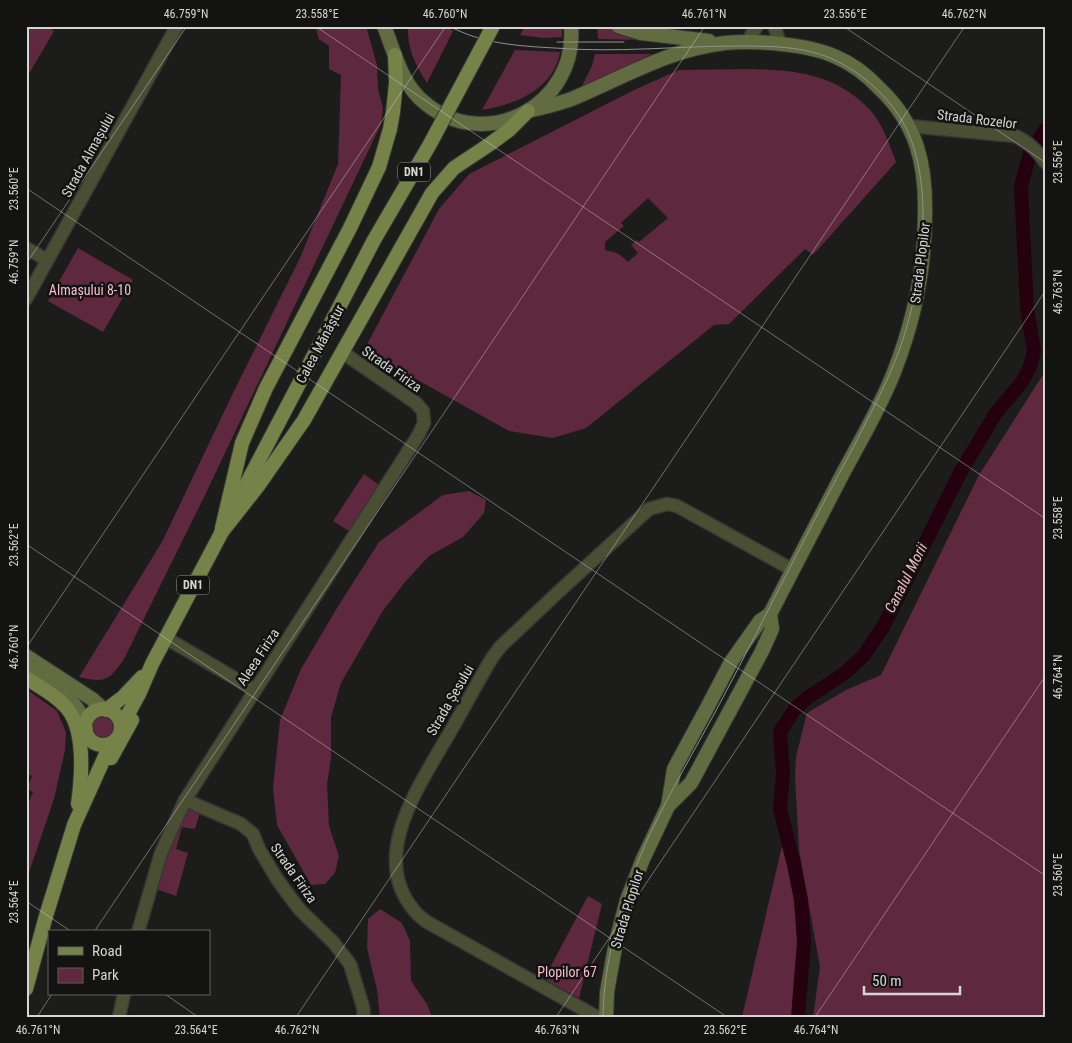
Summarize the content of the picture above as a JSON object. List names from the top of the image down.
{
  "streets": {
    "main road": ["DN1", "Strada Plopilor", "Calea Mănăștur"],
    "street": [
      "Strada Rozelor",
      "Strada Almașului",
      "Strada Firiza",
      "Aleea Firiza",
      "Strada Șesului"
    ]
  },
  "crossings": [
    ["Strada Rozelor", "Strada Plopilor"],
    ["Strada Plopilor", "Strada Șesului"],
    ["Strada Firiza", "Aleea Firiza"]
  ],
  "water": ["Canalul Morii"],
  "parks": ["Almașului 8-10", "Plopilor 67"],
  "legend": ["Road", "Park"],
  "scale_bar": "50 m",
  "coordinates": [
    "46.759°N",
    "23.558°E",
    "46.760°N",
    "46.761°N",
    "23.556°E",
    "46.762°N",
    "23.560°E",
    "46.763°N",
    "23.562°E",
    "46.764°N",
    "23.564°E"
  ]
}
